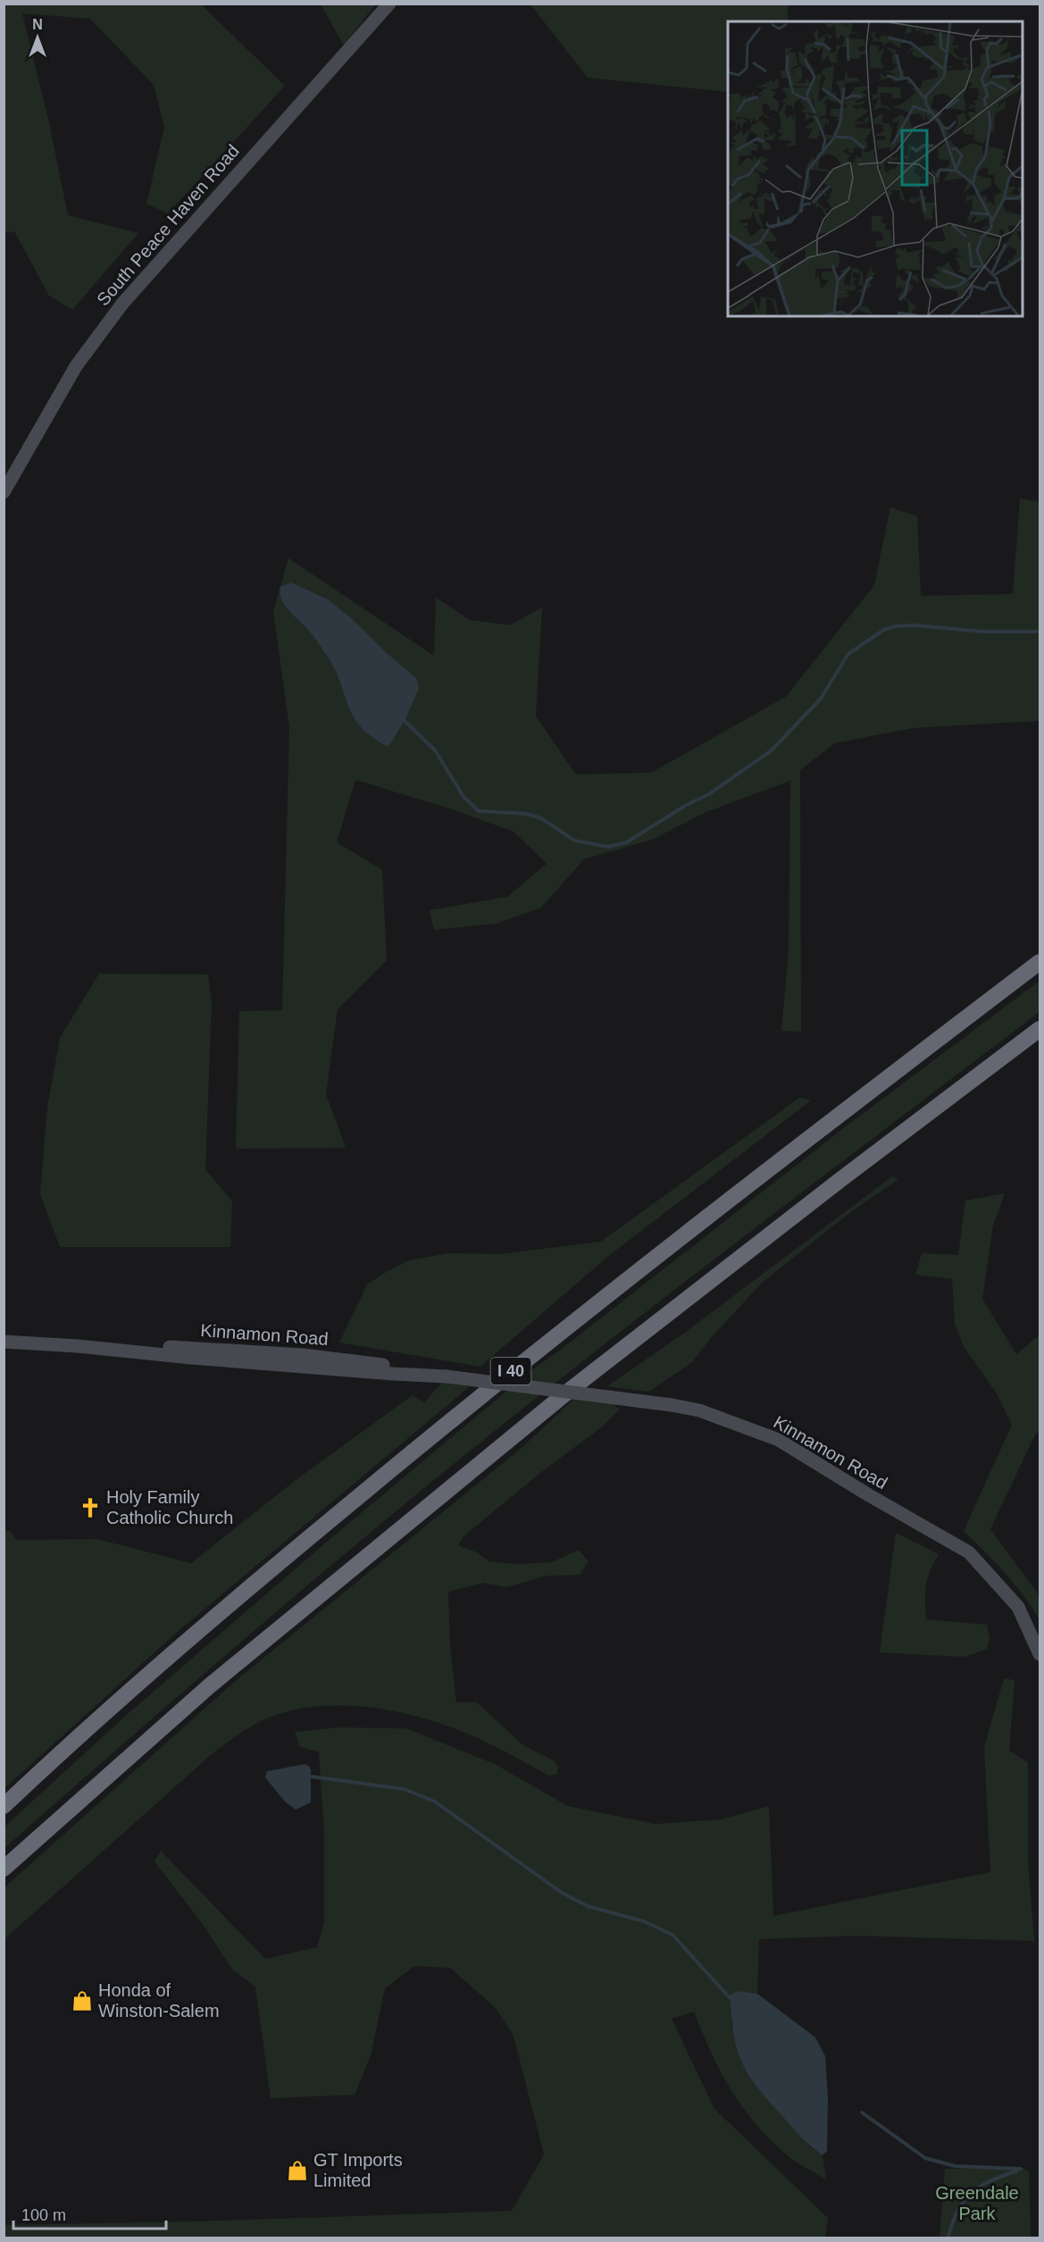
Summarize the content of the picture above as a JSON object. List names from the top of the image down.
{
  "streets": {
    "highway": ["I 40"],
    "main road": ["South Peace Haven Road", "Kinnamon Road"]
  },
  "parks": ["Greendale Park"],
  "places": {
    "church": ["Holy Family Catholic Church"],
    "shop": ["Honda of Winston-Salem", "GT Imports Limited"]
  },
  "scale_bar": "100 m",
  "north": "top"
}
